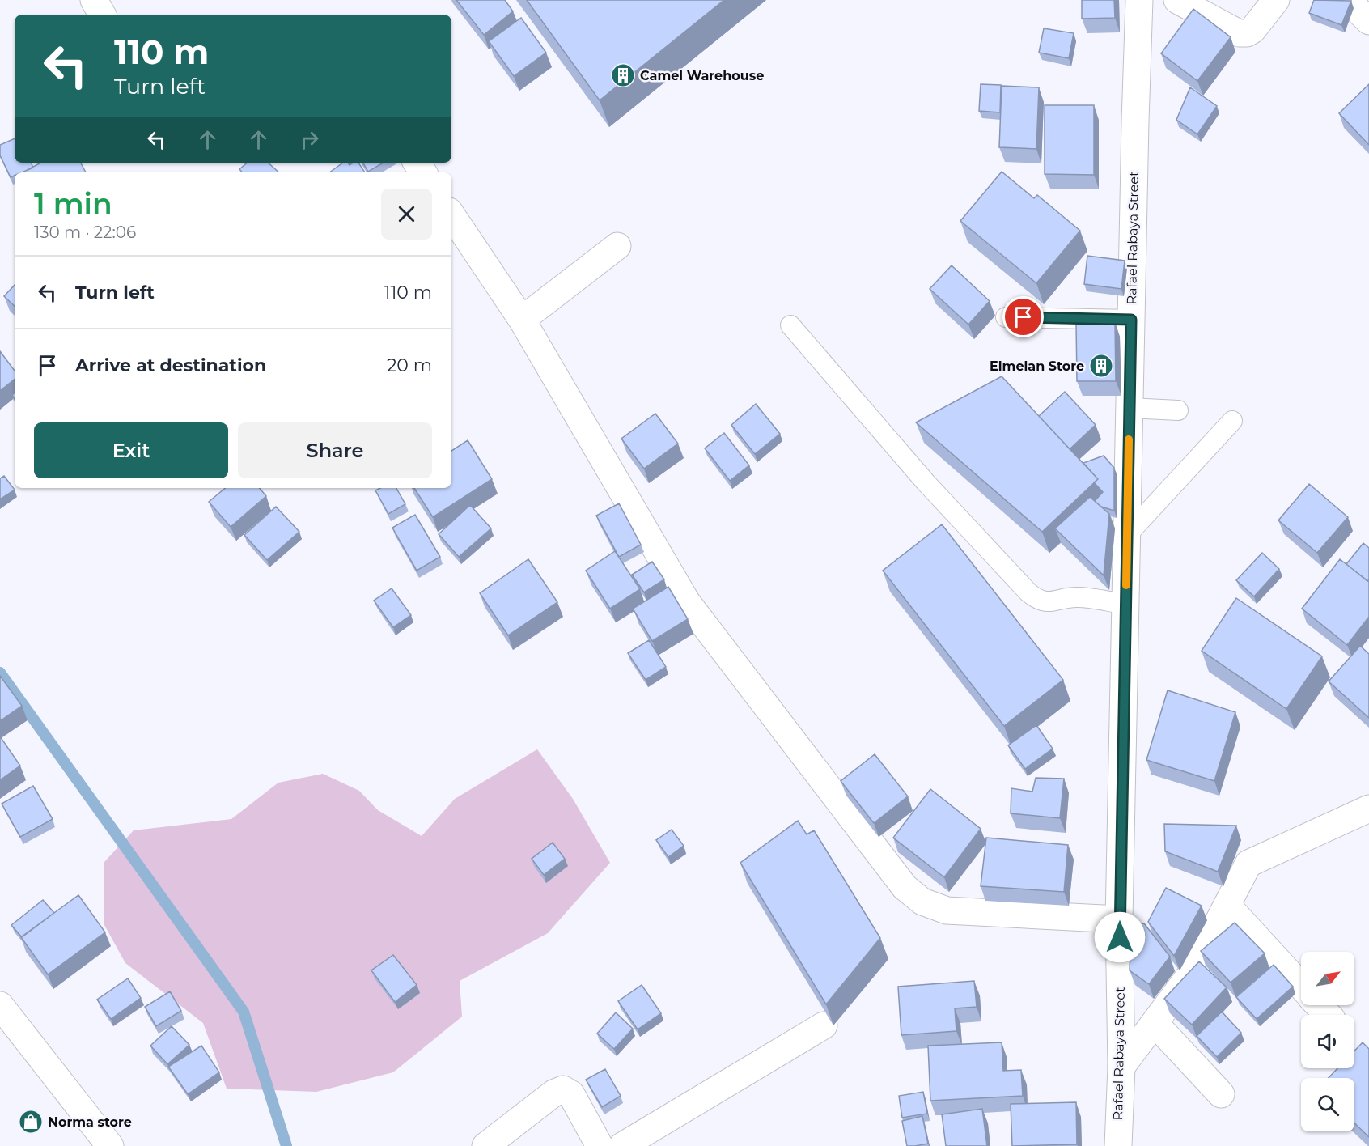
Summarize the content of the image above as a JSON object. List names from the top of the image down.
{
  "streets": {
    "street": ["Rafael Rabaya Street"]
  },
  "places": {
    "building": ["Camel Warehouse", "Elmelan Store"],
    "shop": ["Norma store"]
  },
  "north": "top right",
  "page": {
    "turn": ["110 m", "Turn left"],
    "heading": ["1 min", "130 m · 22:06"],
    "list": [
      {
        "name": "Turn left",
        "value": "110 m"
      },
      {
        "name": "Arrive at destination",
        "value": "20 m"
      }
    ],
    "buttons": ["Exit", "Share"]
  }
}
